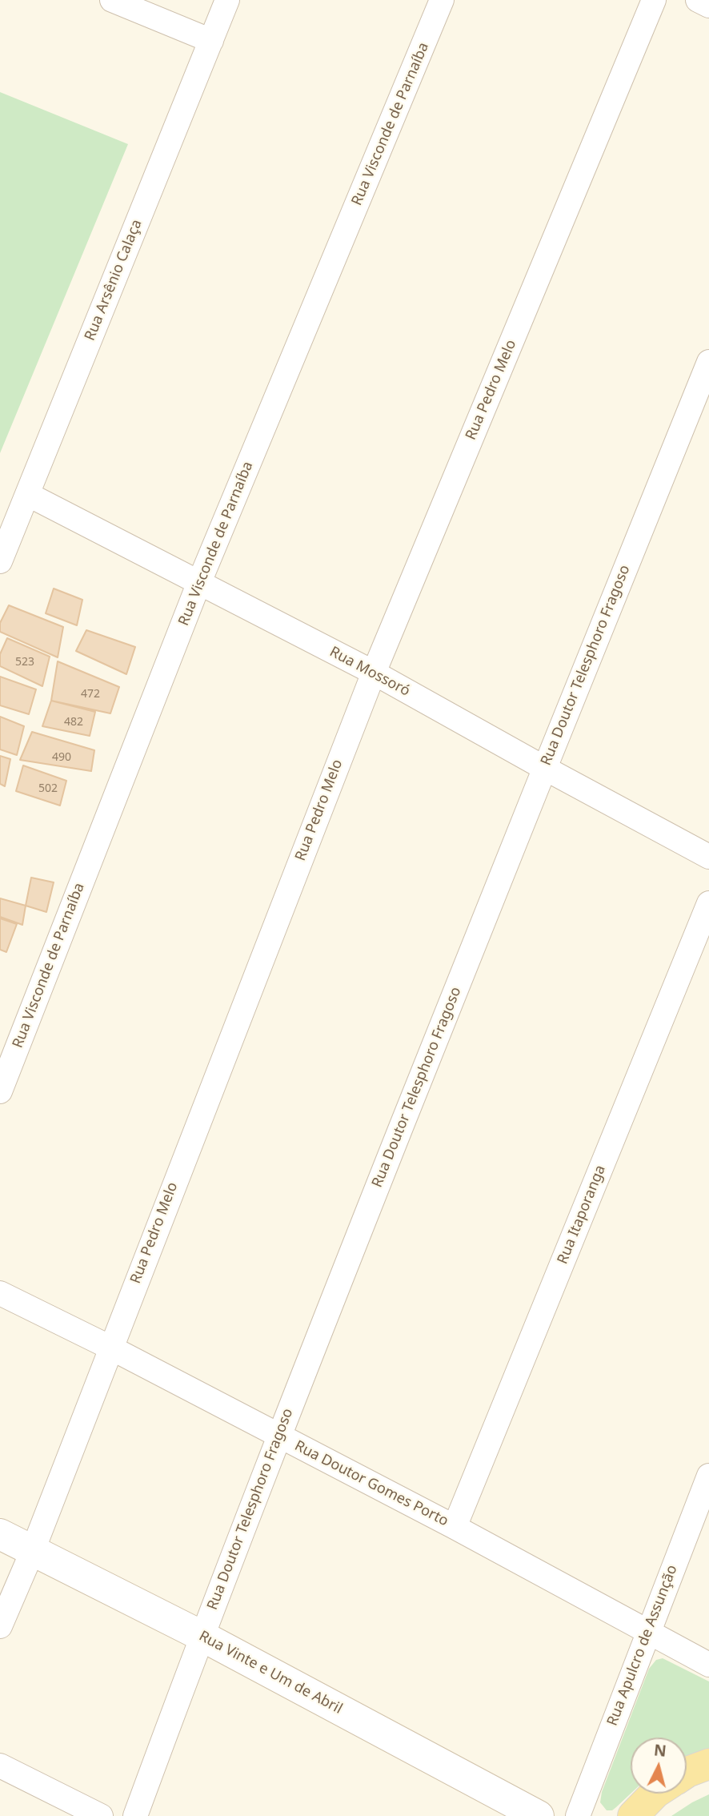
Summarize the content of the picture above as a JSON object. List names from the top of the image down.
{
  "streets": {
    "street": [
      "Rua Visconde de Parnaíba",
      "Rua Arsênio Calaça",
      "Rua Pedro Melo",
      "Rua Doutor Telesphoro Fragoso",
      "Rua Mossoró",
      "Rua Itaporanga",
      "Rua Doutor Gomes Porto",
      "Rua Apulcro de Assunção",
      "Rua Vinte e Um de Abril"
    ]
  },
  "crossings": [
    ["Rua Visconde de Parnaíba", "Rua Mossoró"],
    ["Rua Arsênio Calaça", "Rua Mossoró"],
    ["Rua Pedro Melo", "Rua Mossoró"],
    ["Rua Pedro Melo", "Rua Doutor Gomes Porto"],
    ["Rua Pedro Melo", "Rua Vinte e Um de Abril"],
    ["Rua Doutor Telesphoro Fragoso", "Rua Mossoró"],
    ["Rua Doutor Telesphoro Fragoso", "Rua Doutor Gomes Porto"],
    ["Rua Doutor Telesphoro Fragoso", "Rua Vinte e Um de Abril"],
    ["Rua Itaporanga", "Rua Doutor Gomes Porto"],
    ["Rua Doutor Gomes Porto", "Rua Apulcro de Assunção"]
  ],
  "house_numbers": [
    "523",
    "472",
    "482",
    "490",
    "502"
  ],
  "north": "top"
}
